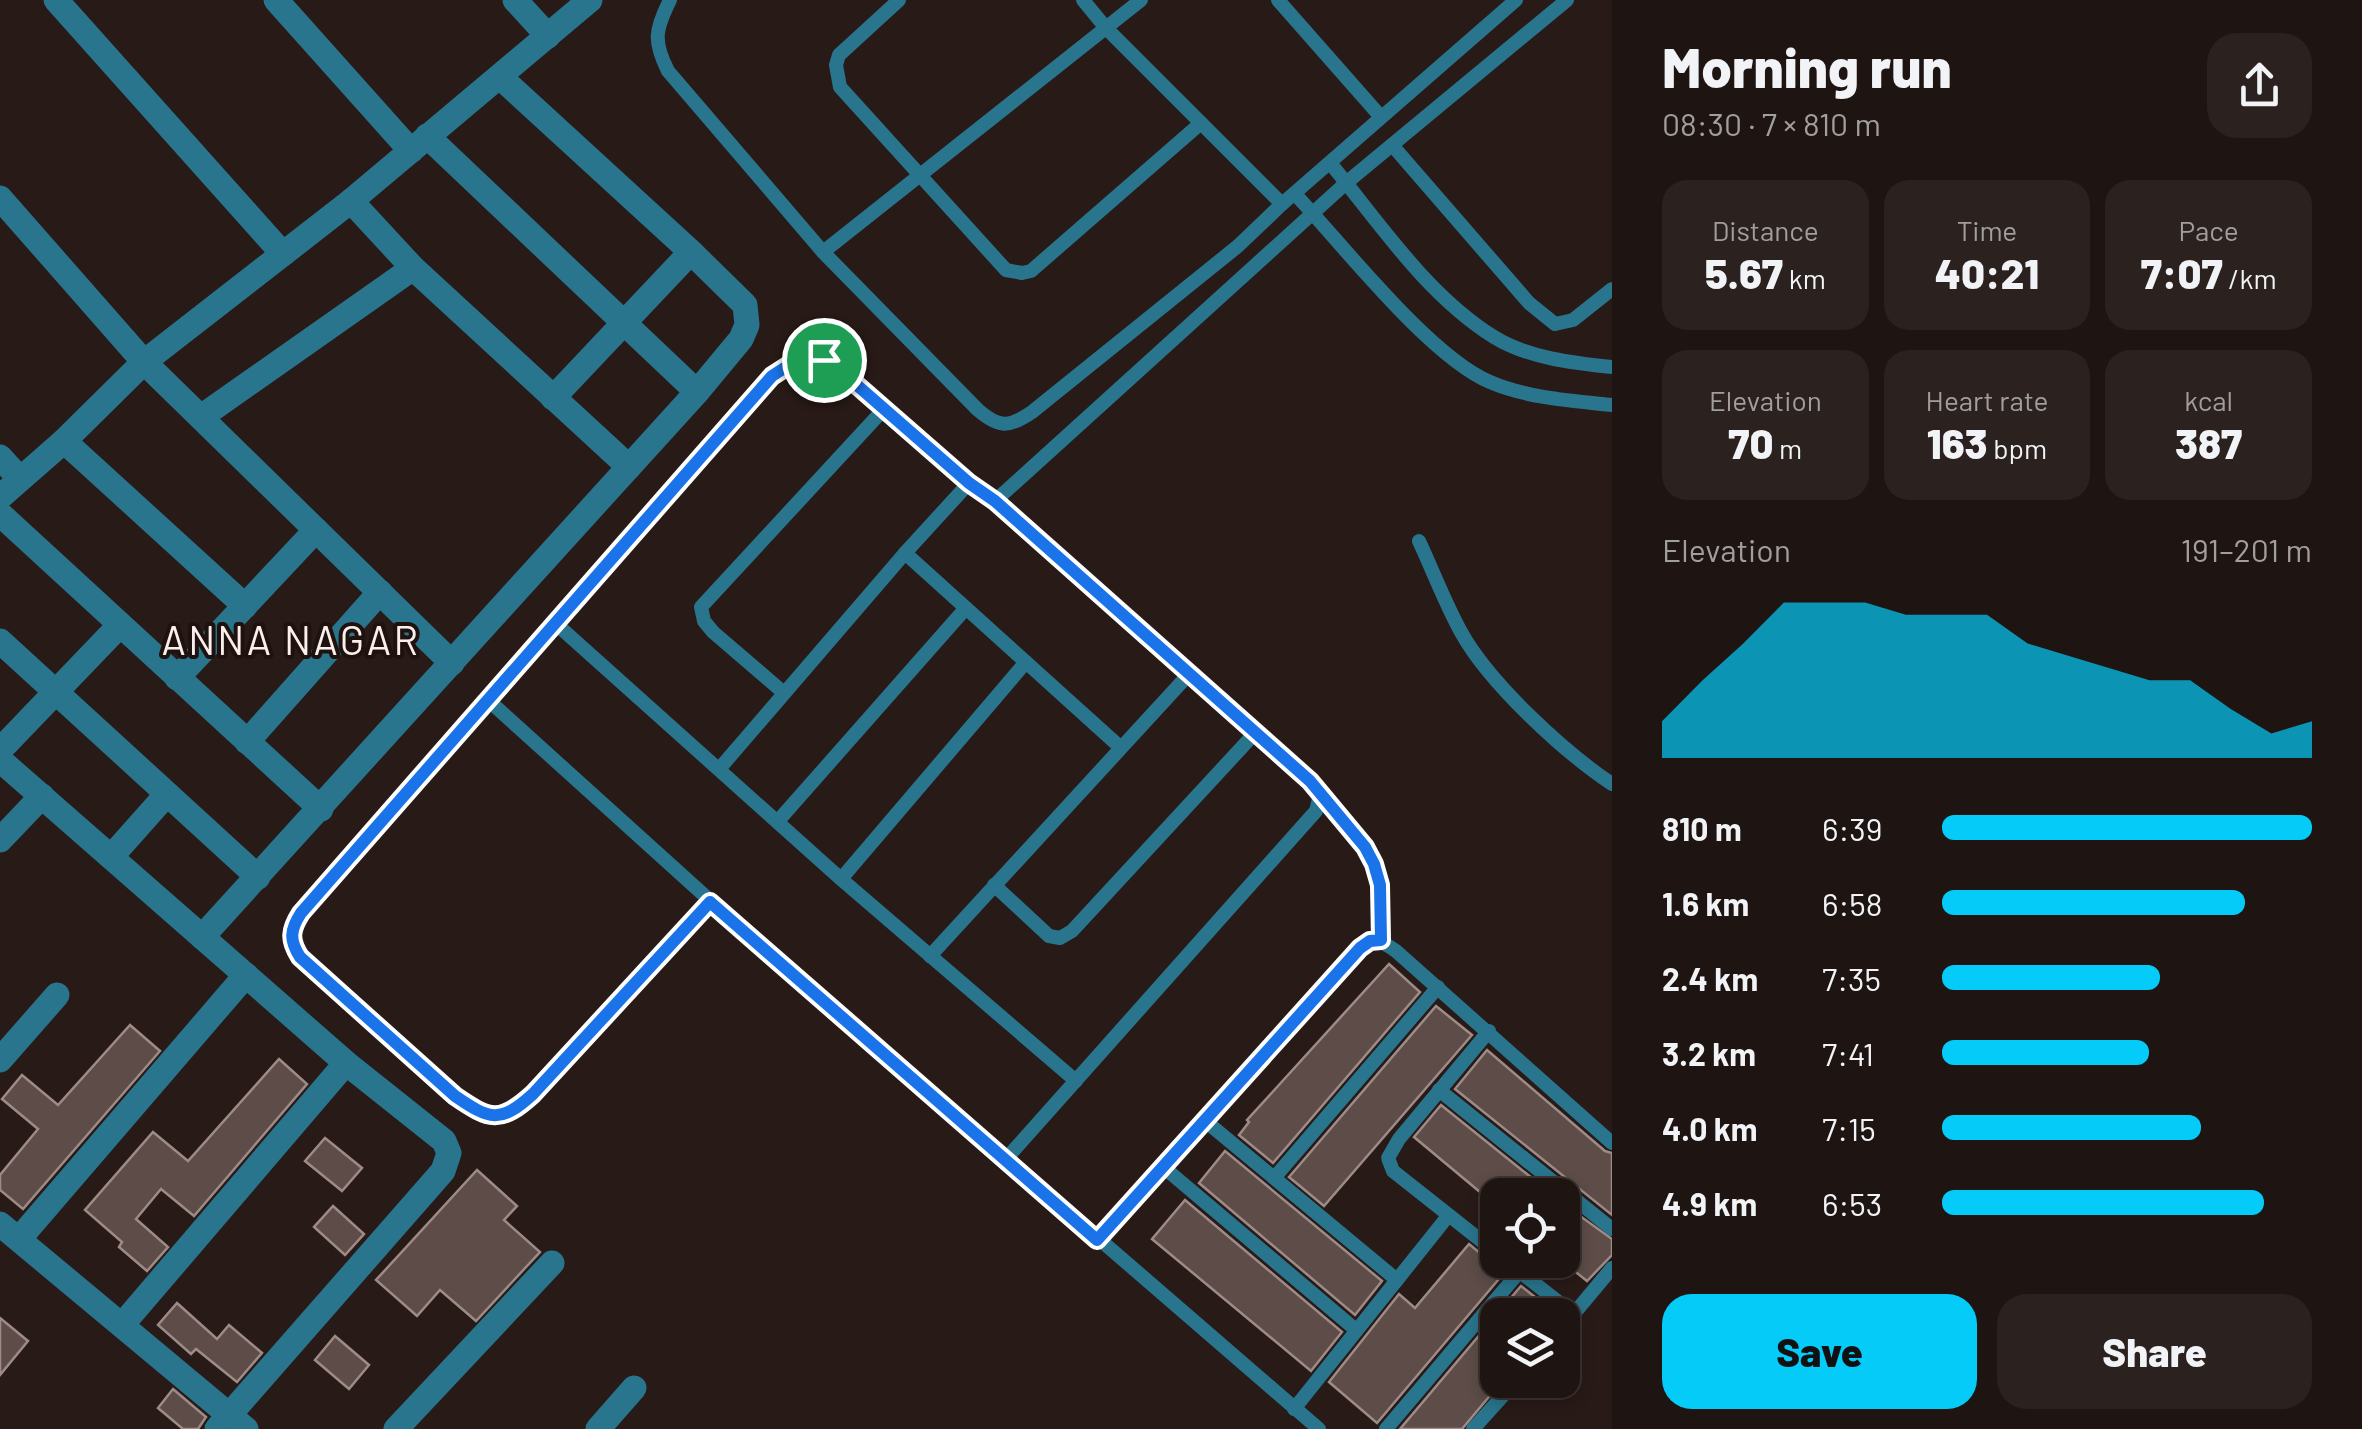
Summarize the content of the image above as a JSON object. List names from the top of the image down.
{
  "districts": ["ANNA NAGAR"],
  "page": {
    "heading": ["Morning run", "08:30 · 7 × 810 m"],
    "stats": [
      ["Distance", "5.67 km"],
      ["Time", "40:21"],
      ["Pace", "7:07 /km"],
      ["Elevation", "70 m"],
      ["Heart rate", "163 bpm"],
      ["kcal", "387"]
    ],
    "chart": ["Elevation", "191–201 m"],
    "list": [
      {
        "name": "810 m",
        "note": "6:39"
      },
      {
        "name": "1.6 km",
        "note": "6:58"
      },
      {
        "name": "2.4 km",
        "note": "7:35"
      },
      {
        "name": "3.2 km",
        "note": "7:41"
      },
      {
        "name": "4.0 km",
        "note": "7:15"
      },
      {
        "name": "4.9 km",
        "note": "6:53"
      }
    ],
    "buttons": ["Save", "Share"]
  }
}
